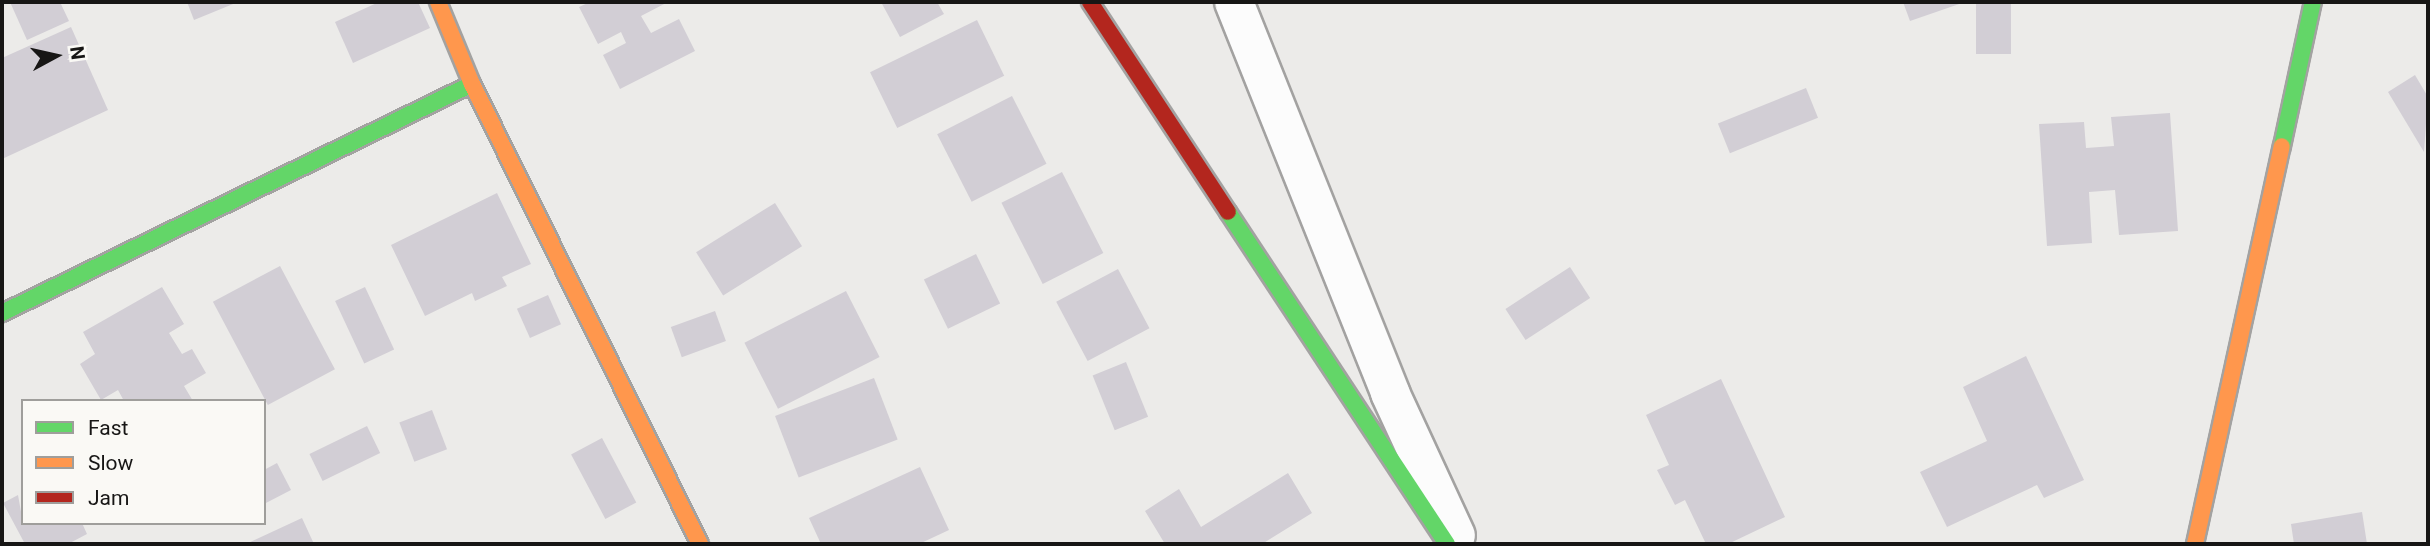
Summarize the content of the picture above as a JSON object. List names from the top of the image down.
{
  "legend": ["Fast", "Slow", "Jam"],
  "north": "right"
}
